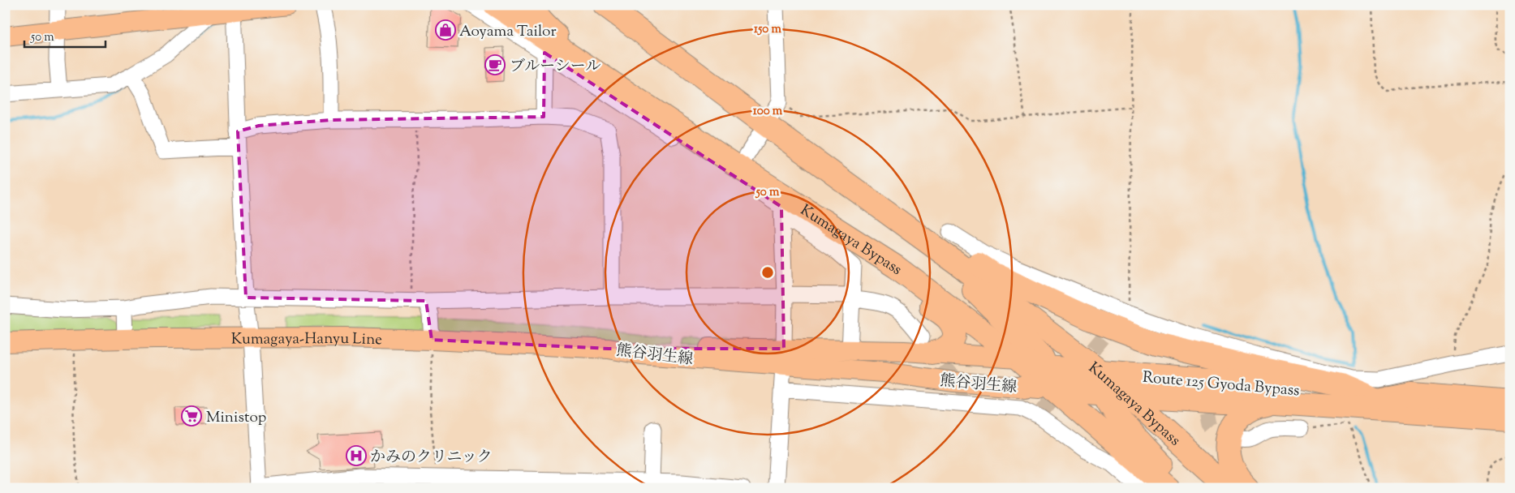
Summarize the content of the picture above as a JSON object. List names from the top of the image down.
{
  "streets": {
    "highway": ["Kumagaya Bypass", "Route 125 Gyoda Bypass"],
    "main road": ["Kumagaya-Hanyu Line", "熊谷羽生線"]
  },
  "crossings": [
    ["Kumagaya Bypass", "熊谷羽生線"],
    ["Kumagaya Bypass", "Route 125 Gyoda Bypass"],
    ["Kumagaya-Hanyu Line", "熊谷羽生線"],
    ["熊谷羽生線", "Route 125 Gyoda Bypass"]
  ],
  "places": {
    "shop": ["Aoyama Tailor"],
    "cafe": ["ブルーシール"],
    "supermarket": ["Ministop"],
    "hospital": ["かみのクリニック"]
  },
  "scale_bar": "50 m",
  "rings": ["150 m", "100 m", "50 m"]
}
